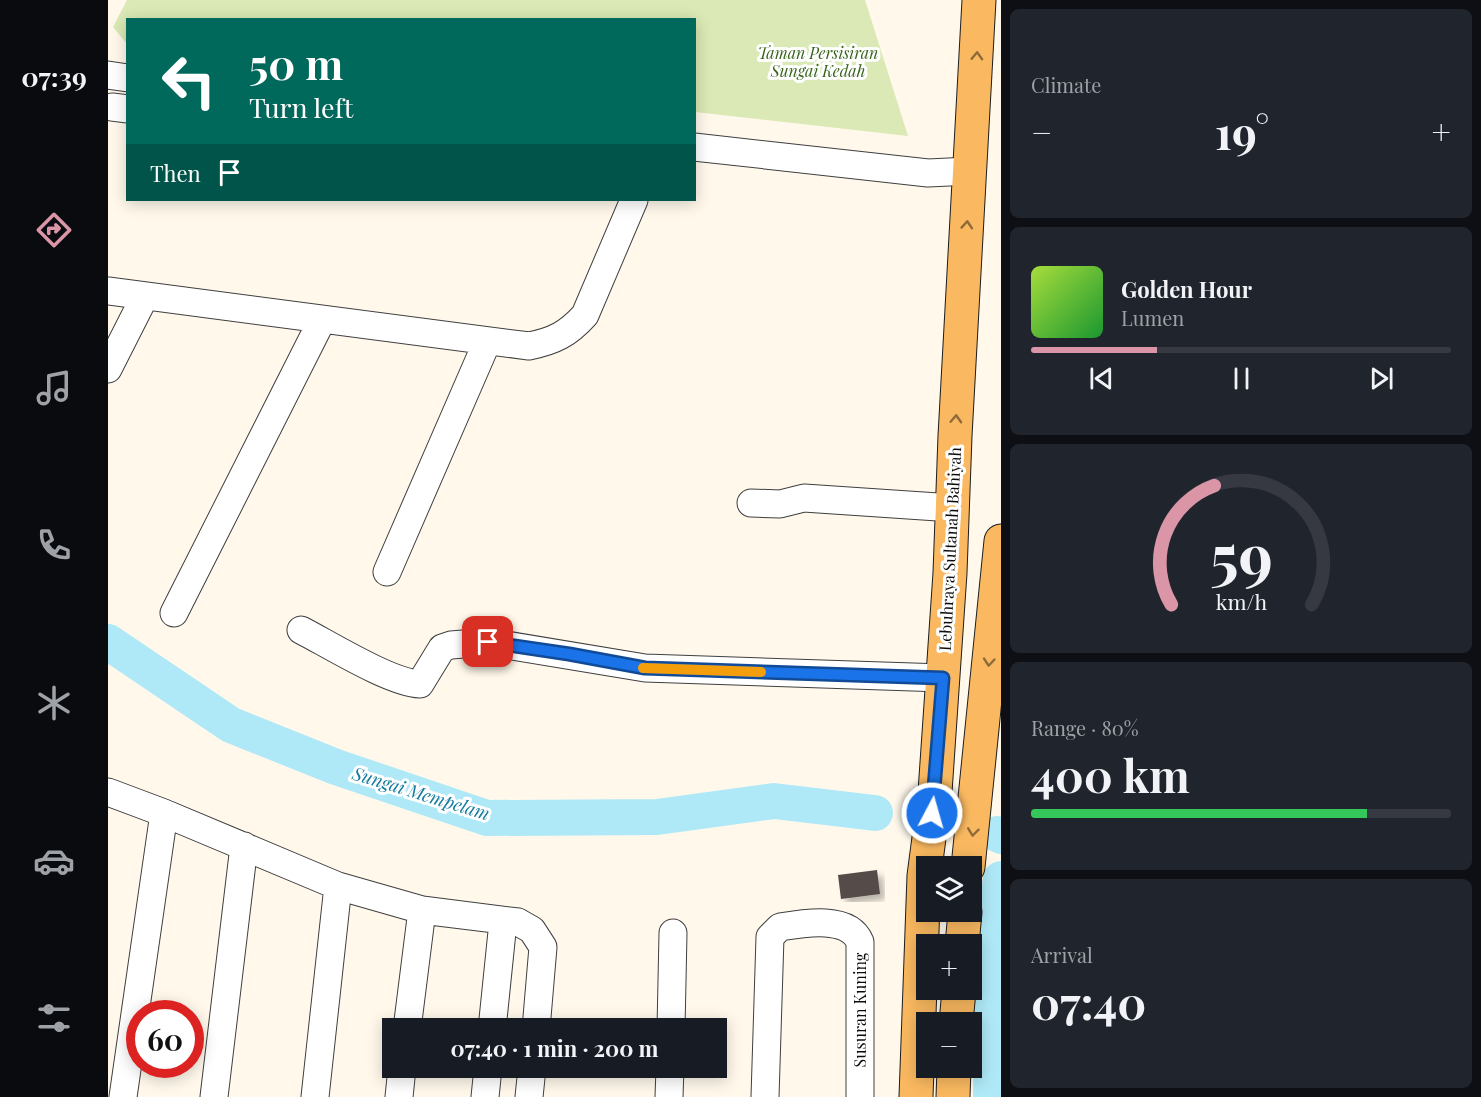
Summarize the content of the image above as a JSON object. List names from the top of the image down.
{
  "streets": {
    "main road": ["Lebuhraya Sultanah Bahiyah"],
    "street": ["Susuran Kuning"]
  },
  "one_way": ["Lebuhraya Sultanah Bahiyah"],
  "water": ["Sungai Mempelam"],
  "parks": ["Taman Persisiran Sungai Kedah"],
  "page": {
    "tabs": "07:39",
    "tile": [
      "Climate",
      ["Range · 80%", "400 km"],
      ["Arrival", "07:40"]
    ],
    "turn": ["50 m", "Turn left"],
    "heat": ["−", "19°", "+"],
    "then": "Then",
    "song": ["Golden Hour", "Lumen"],
    "map_buttons": ["+", "−"],
    "limit": "60",
    "trip": "07:40 · 1 min · 200 m",
    "gauge": ["59", "km/h"]
  }
}
